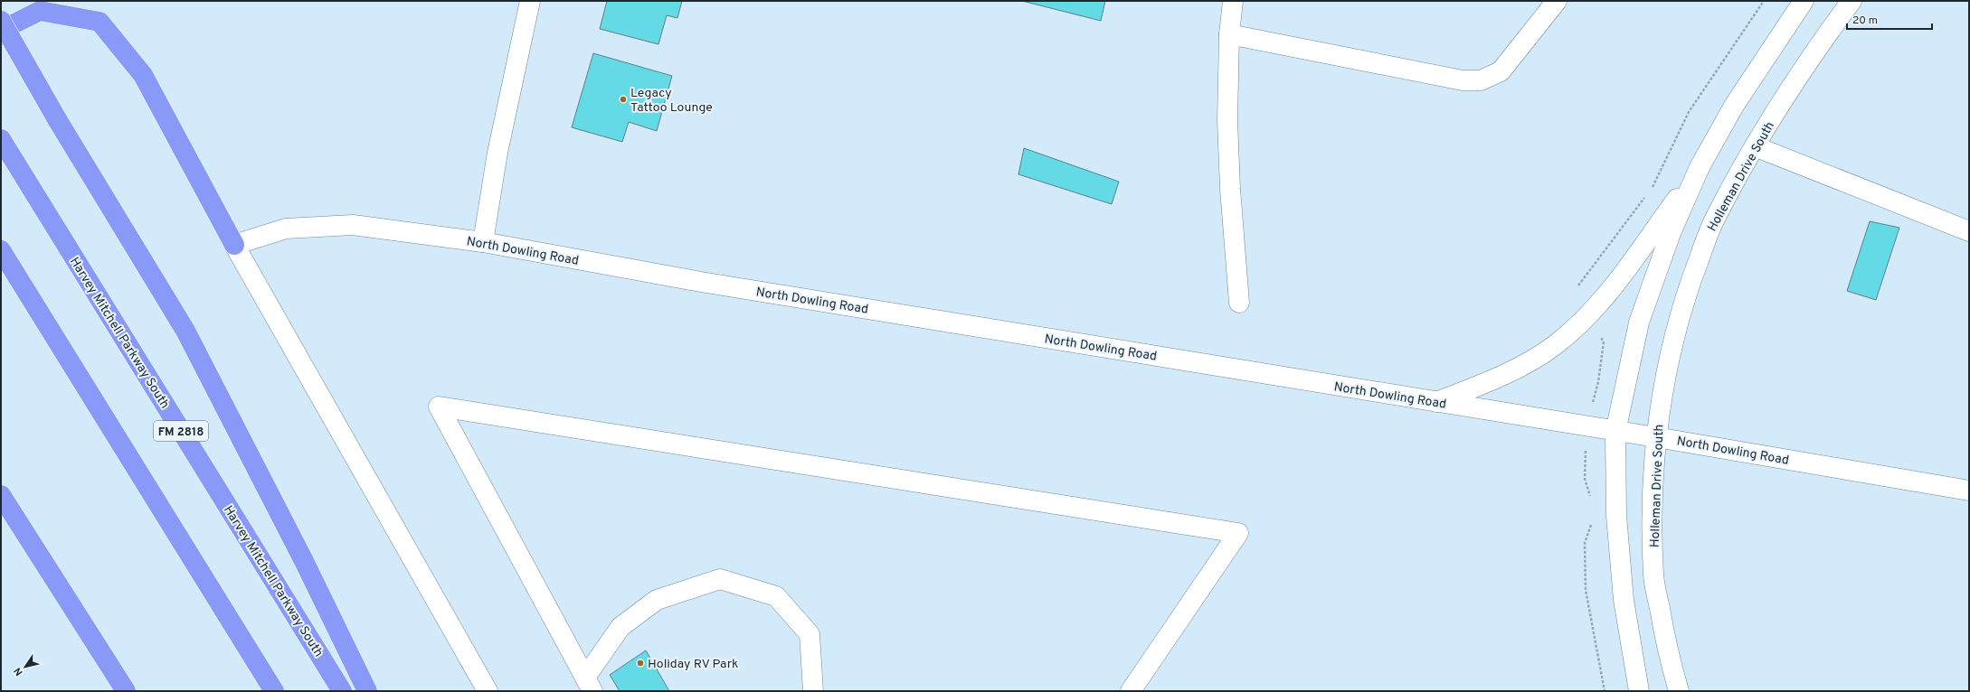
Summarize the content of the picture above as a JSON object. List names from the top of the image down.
{
  "streets": {
    "highway": ["Harvey Mitchell Parkway South", "FM 2818"],
    "street": ["Holleman Drive South", "North Dowling Road"]
  },
  "crossings": [
    ["Holleman Drive South", "North Dowling Road"]
  ],
  "places": ["Legacy Tattoo Lounge", "Holiday RV Park"],
  "scale_bar": "20 m",
  "north": "bottom left"
}
